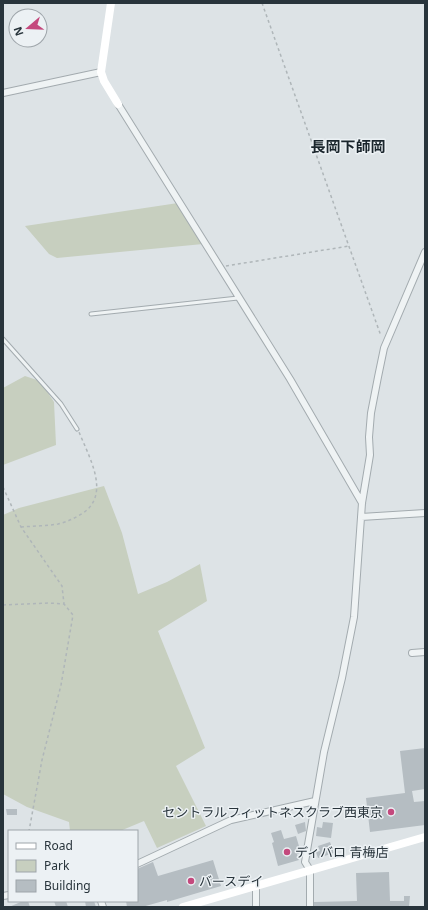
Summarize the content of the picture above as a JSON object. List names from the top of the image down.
{
  "districts": ["長岡下師岡"],
  "places": ["セントラルフィットネスクラブ西東京", "ディバロ 青梅店", "バースデイ"],
  "legend": ["Road", "Park", "Building"],
  "north": "left"
}
